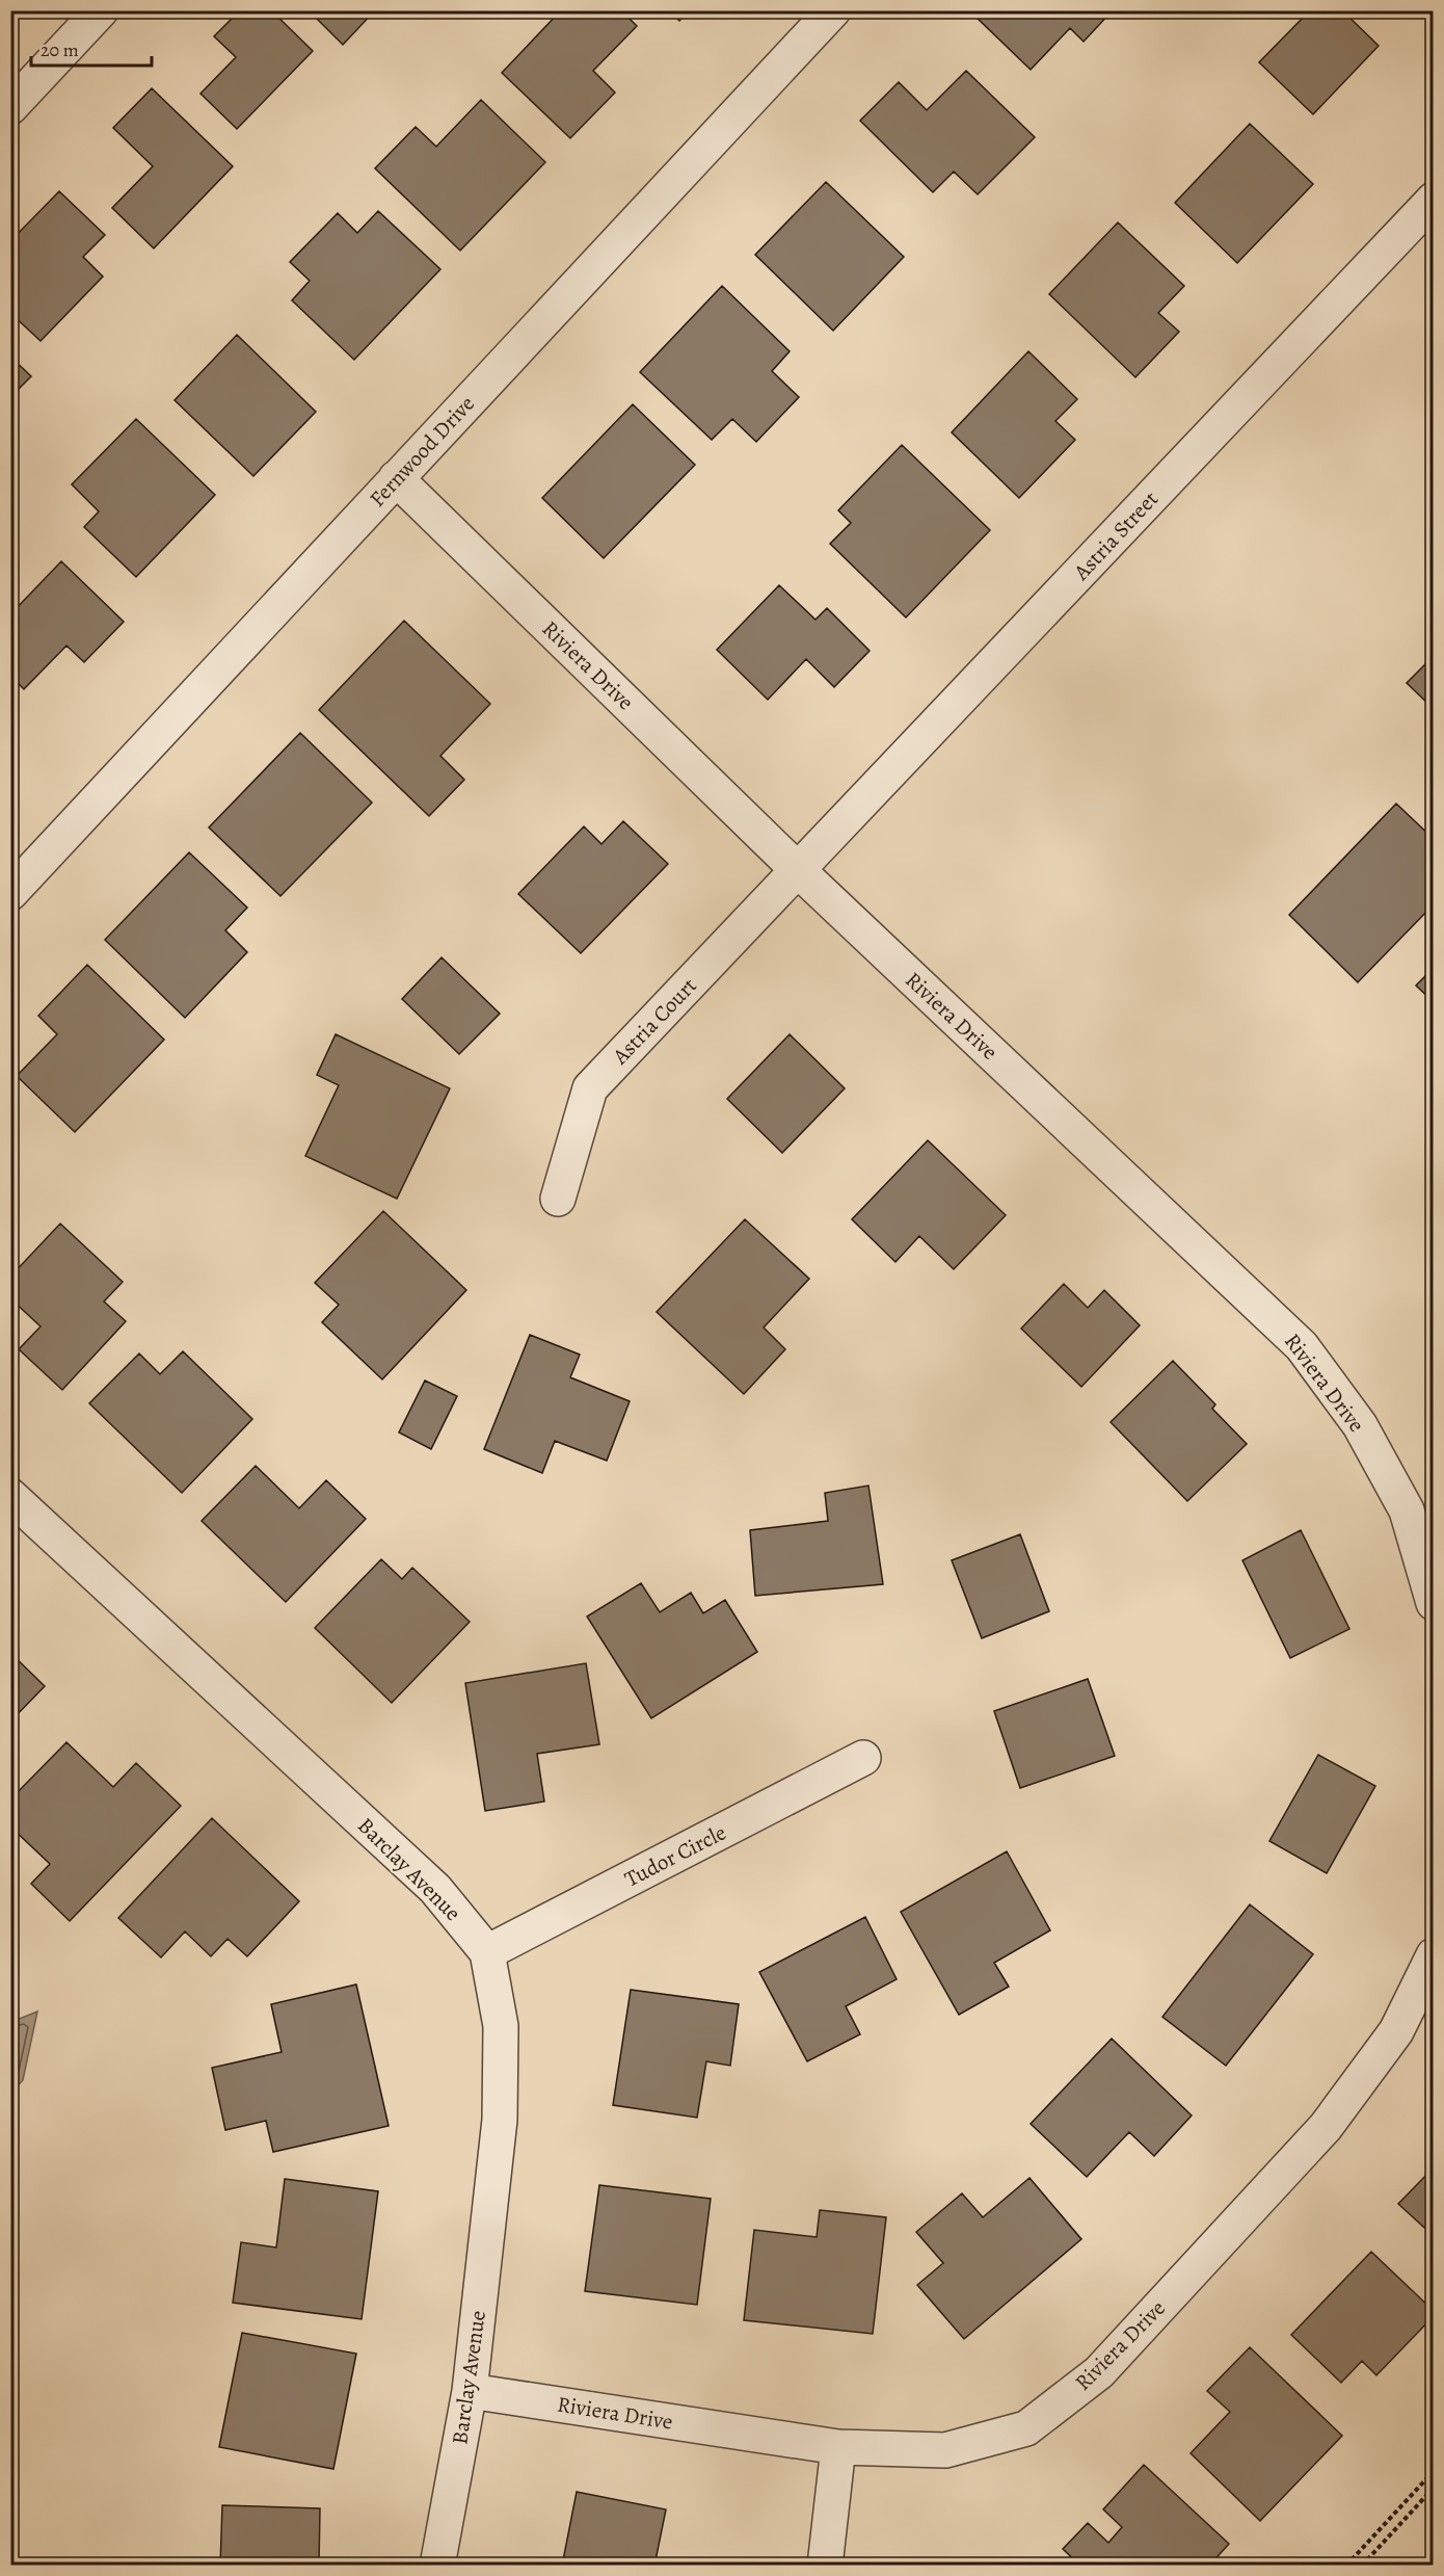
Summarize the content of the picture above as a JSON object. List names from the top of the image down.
{
  "streets": {
    "street": [
      "Fernwood Drive",
      "Astria Street",
      "Riviera Drive",
      "Astria Court",
      "Tudor Circle",
      "Barclay Avenue"
    ]
  },
  "crossings": [
    ["Fernwood Drive", "Riviera Drive"],
    ["Astria Street", "Riviera Drive"],
    ["Astria Street", "Astria Court"],
    ["Riviera Drive", "Astria Court"],
    ["Riviera Drive", "Barclay Avenue"],
    ["Tudor Circle", "Barclay Avenue"]
  ],
  "scale_bar": "20 m"
}
